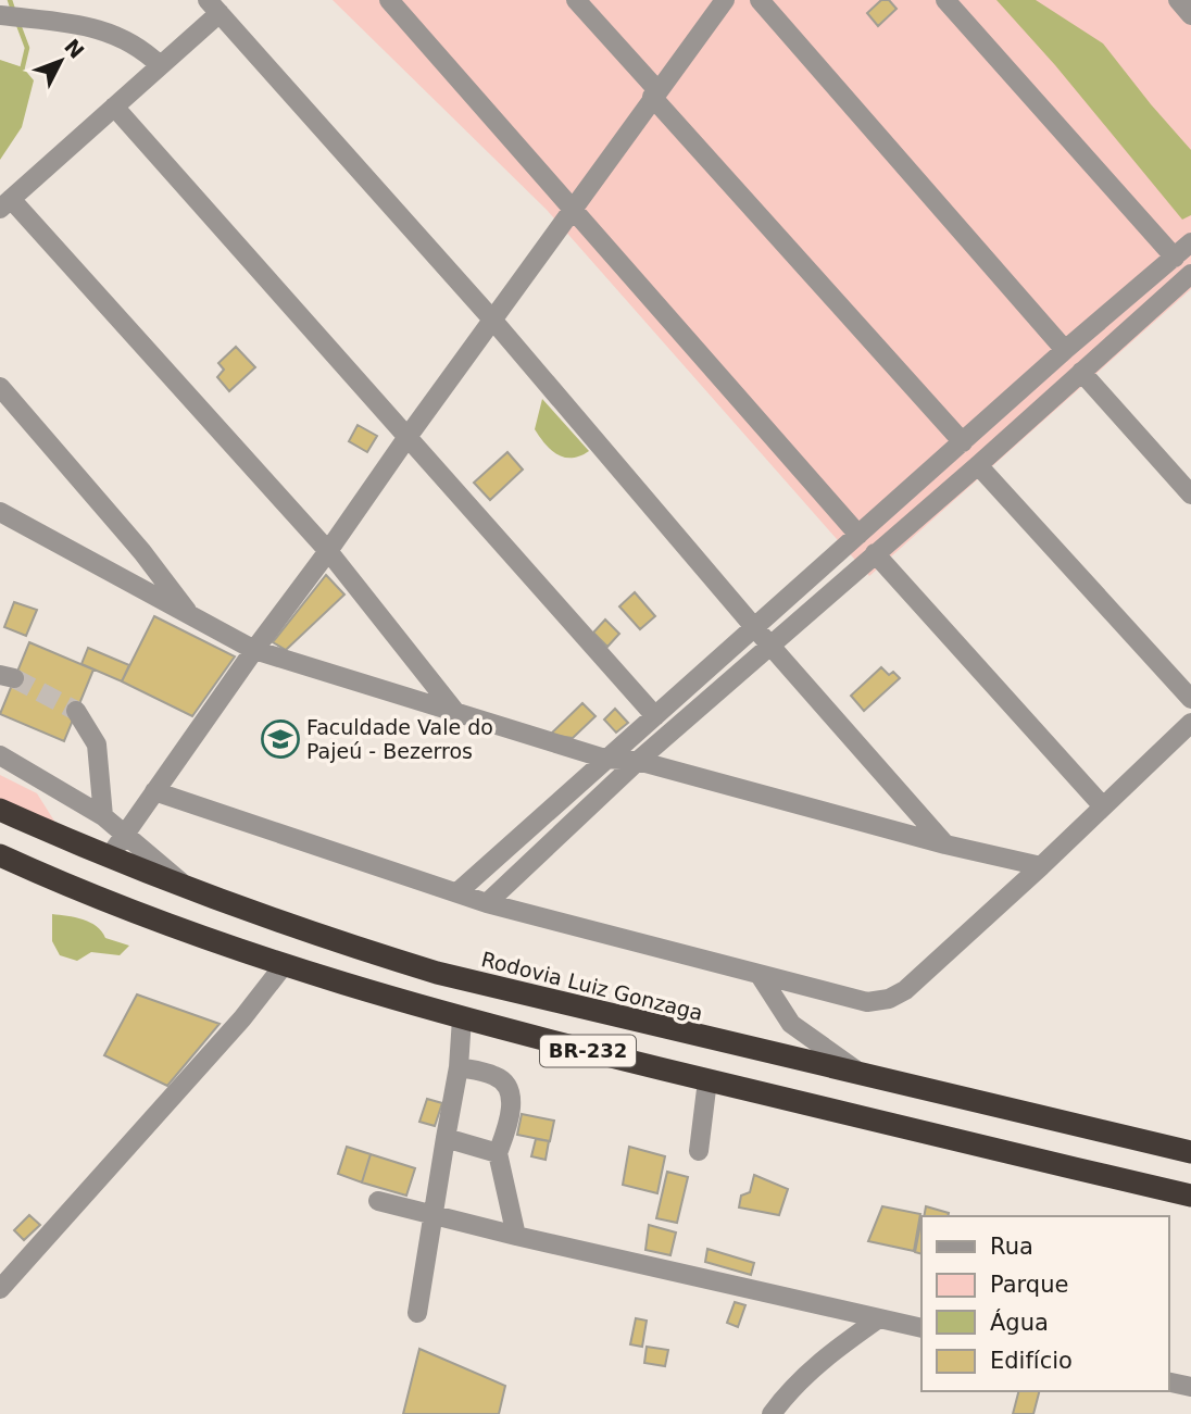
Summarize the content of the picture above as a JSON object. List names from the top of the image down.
{
  "streets": {
    "highway": ["Rodovia Luiz Gonzaga", "BR-232"]
  },
  "places": {
    "school or university": ["Faculdade Vale do Pajeú - Bezerros"]
  },
  "legend": [
    "Rua",
    "Parque",
    "Água",
    "Edifício"
  ],
  "north": "top right"
}
